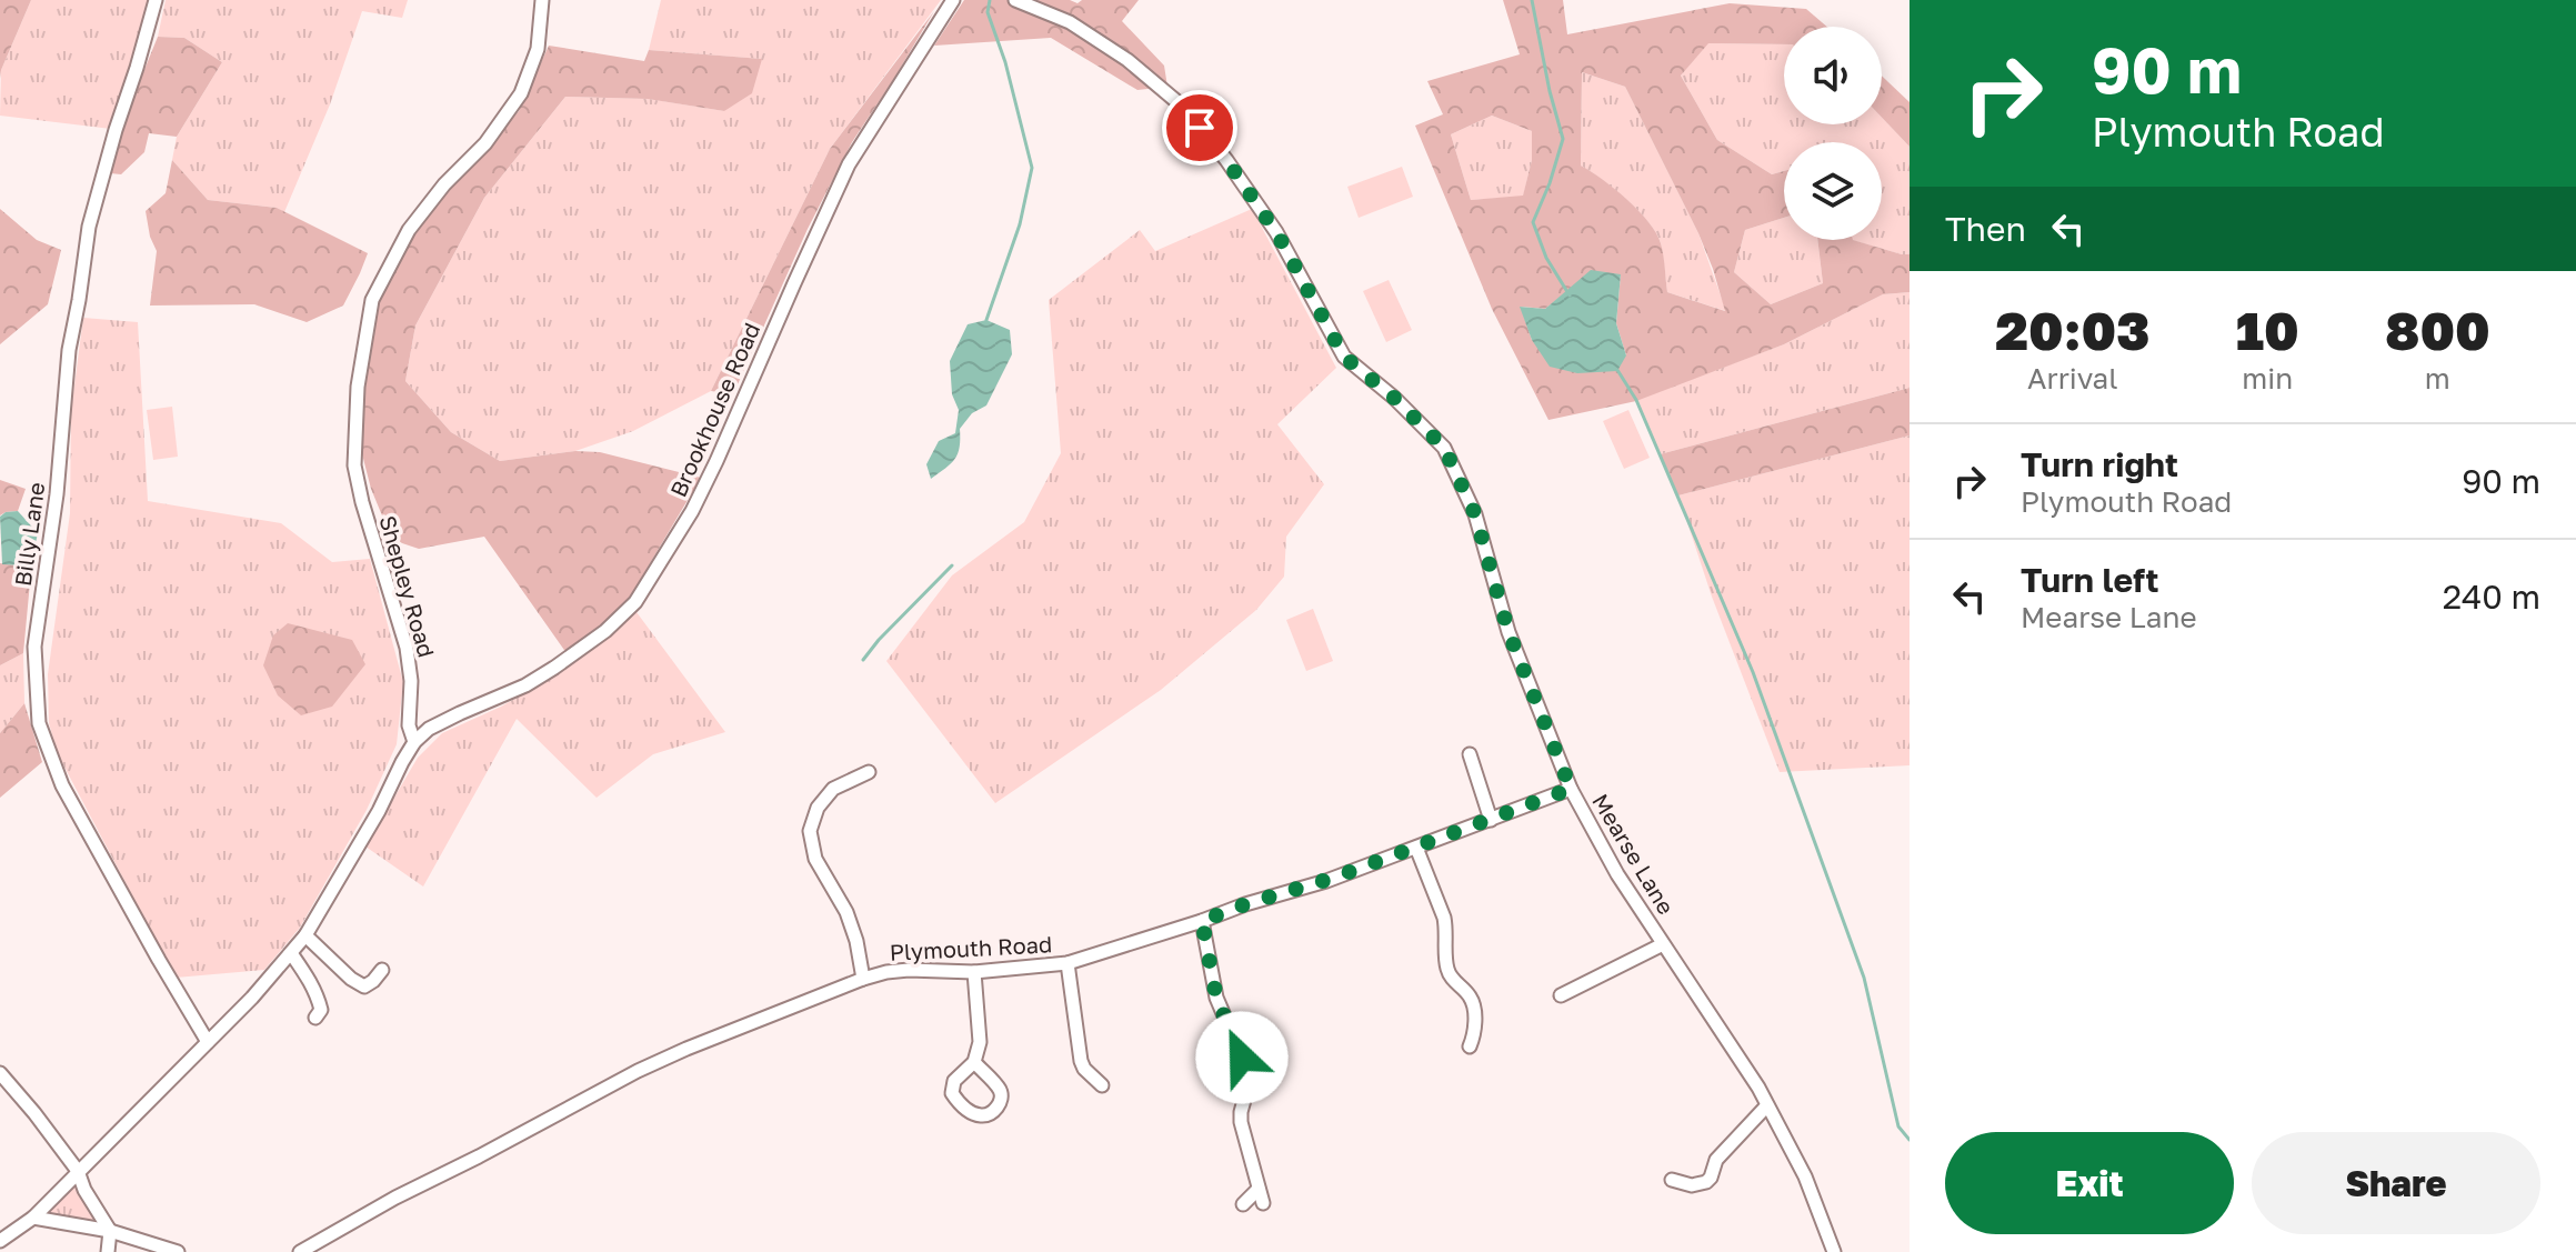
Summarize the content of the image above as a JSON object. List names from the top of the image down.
{
  "streets": {
    "street": [
      "Brookhouse Road",
      "Billy Lane",
      "Shepley Road",
      "Mearse Lane",
      "Plymouth Road"
    ]
  },
  "crossings": [
    ["Brookhouse Road", "Shepley Road"],
    ["Mearse Lane", "Plymouth Road"]
  ],
  "page": {
    "turn": ["90 m", "Plymouth Road"],
    "then": "Then",
    "eta": [
      "20:03",
      "Arrival",
      "10",
      "min",
      "800",
      "m"
    ],
    "list": [
      {
        "name": "Turn right",
        "note": "Plymouth Road",
        "value": "90 m"
      },
      {
        "name": "Turn left",
        "note": "Mearse Lane",
        "value": "240 m"
      }
    ],
    "buttons": ["Exit", "Share"]
  }
}
